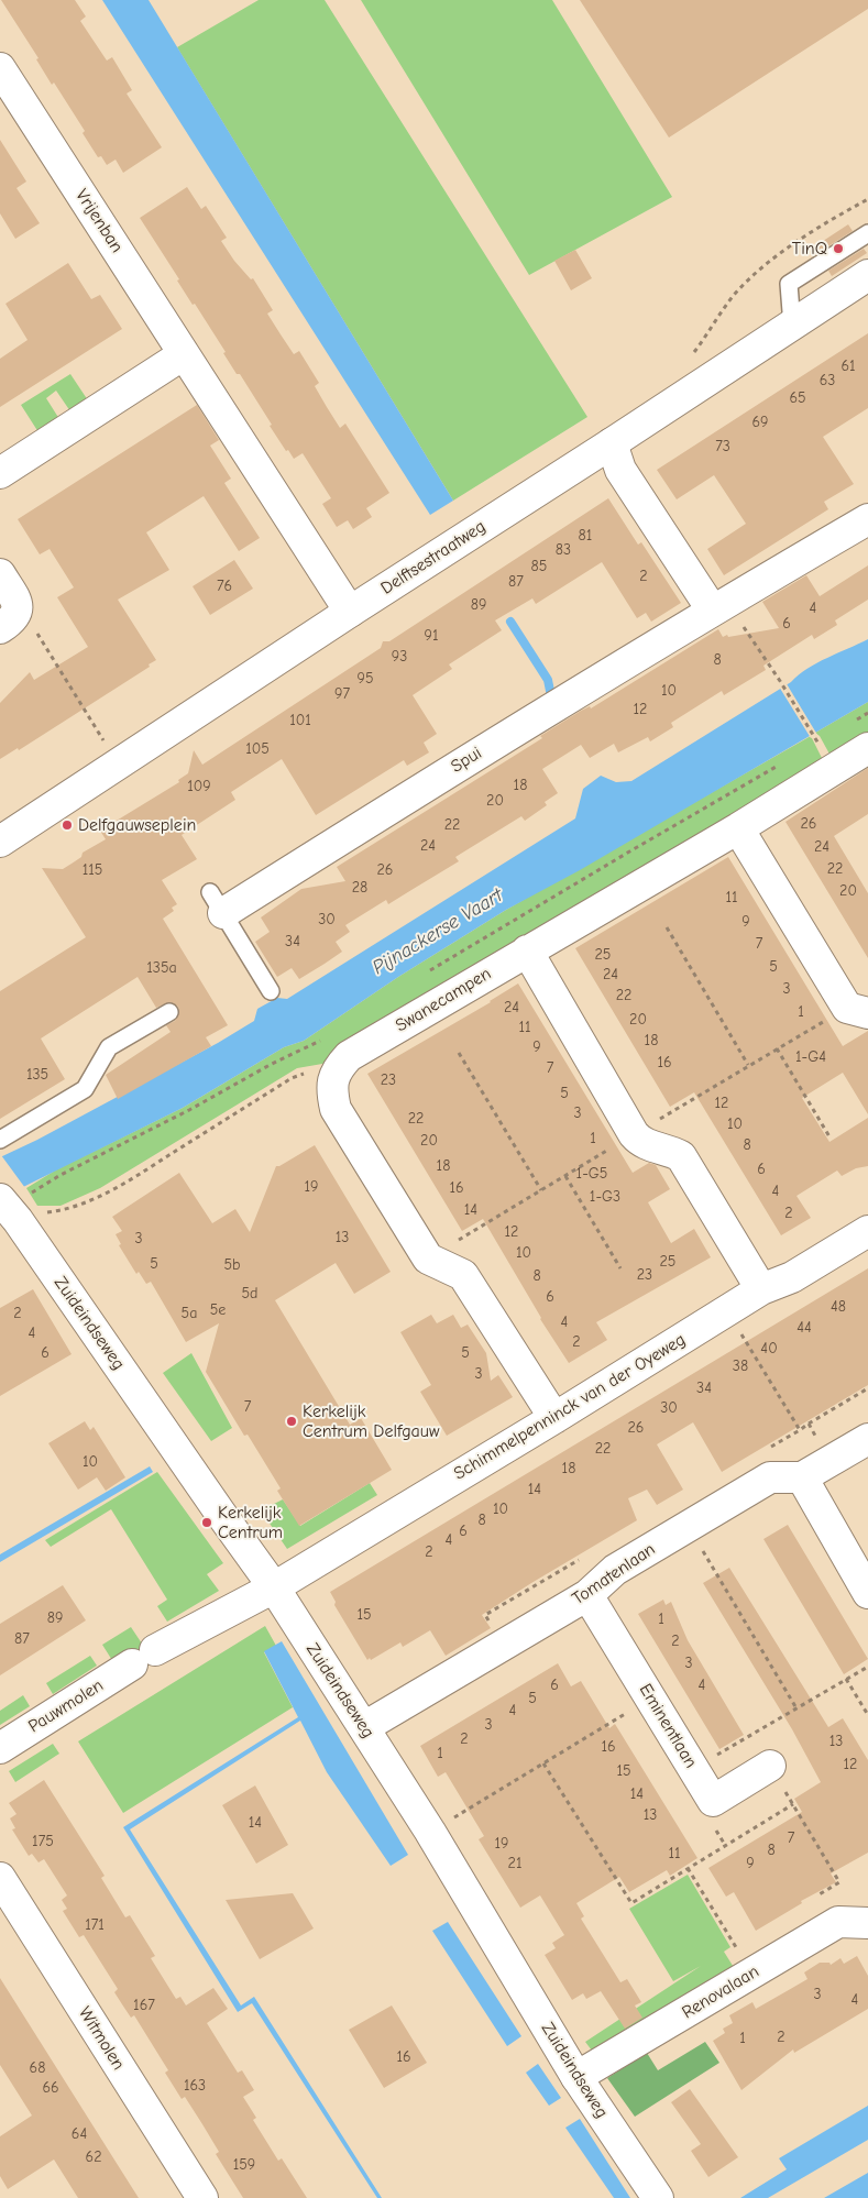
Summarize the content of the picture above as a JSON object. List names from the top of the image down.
{
  "streets": {
    "street": [
      "Vrijenban",
      "Delftsestraatweg",
      "Spui",
      "Swanecampen",
      "Zuideindseweg",
      "Schimmelpenninck van der Oyeweg",
      "Tomatenlaan",
      "Pauwmolen",
      "Eminentlaan",
      "Renovalaan",
      "Witmolen"
    ]
  },
  "crossings": [
    ["Vrijenban", "Delftsestraatweg"],
    ["Zuideindseweg", "Schimmelpenninck van der Oyeweg"],
    ["Zuideindseweg", "Tomatenlaan"],
    ["Zuideindseweg", "Pauwmolen"],
    ["Zuideindseweg", "Renovalaan"],
    ["Schimmelpenninck van der Oyeweg", "Pauwmolen"],
    ["Tomatenlaan", "Eminentlaan"]
  ],
  "water": ["Pijnackerse Vaart"],
  "places": [
    "TinQ",
    "Delfgauwseplein",
    "Kerkelijk Centrum Delfgauw",
    "Kerkelijk Centrum"
  ],
  "house_numbers": [
    "61",
    "63",
    "65",
    "69",
    "73",
    "81",
    "83",
    "85",
    "2",
    "87",
    "76",
    "89",
    "4",
    "6",
    "91",
    "93",
    "8",
    "95",
    "10",
    "97",
    "12",
    "101",
    "105",
    "18",
    "109",
    "20",
    "26",
    "22",
    "24",
    "24",
    "22",
    "115",
    "26",
    "28",
    "20",
    "11",
    "30",
    "9",
    "34",
    "7",
    "25",
    "5",
    "135a",
    "24",
    "3",
    "22",
    "24",
    "1",
    "20",
    "11",
    "18",
    "9",
    "1-G4",
    "16",
    "7",
    "135",
    "23",
    "5",
    "12",
    "3",
    "22",
    "10",
    "1",
    "20",
    "8",
    "18",
    "6",
    "1-G5",
    "19",
    "16",
    "4",
    "1-G3",
    "14",
    "2",
    "12",
    "13",
    "3",
    "10",
    "25",
    "5",
    "5b",
    "23",
    "8",
    "5d",
    "6",
    "48",
    "5e",
    "2",
    "5a",
    "4",
    "44",
    "4",
    "2",
    "40",
    "6",
    "5",
    "38",
    "3",
    "34",
    "7",
    "30",
    "26",
    "22",
    "10",
    "18",
    "14",
    "10",
    "8",
    "6",
    "4",
    "2",
    "15",
    "89",
    "1",
    "87",
    "2",
    "3",
    "6",
    "4",
    "5",
    "4",
    "3",
    "2",
    "13",
    "16",
    "1",
    "12",
    "15",
    "14",
    "13",
    "14",
    "7",
    "175",
    "19",
    "8",
    "11",
    "21",
    "9",
    "171",
    "3",
    "4",
    "167",
    "2",
    "1",
    "16",
    "68",
    "163",
    "66",
    "64",
    "62",
    "159"
  ]
}
